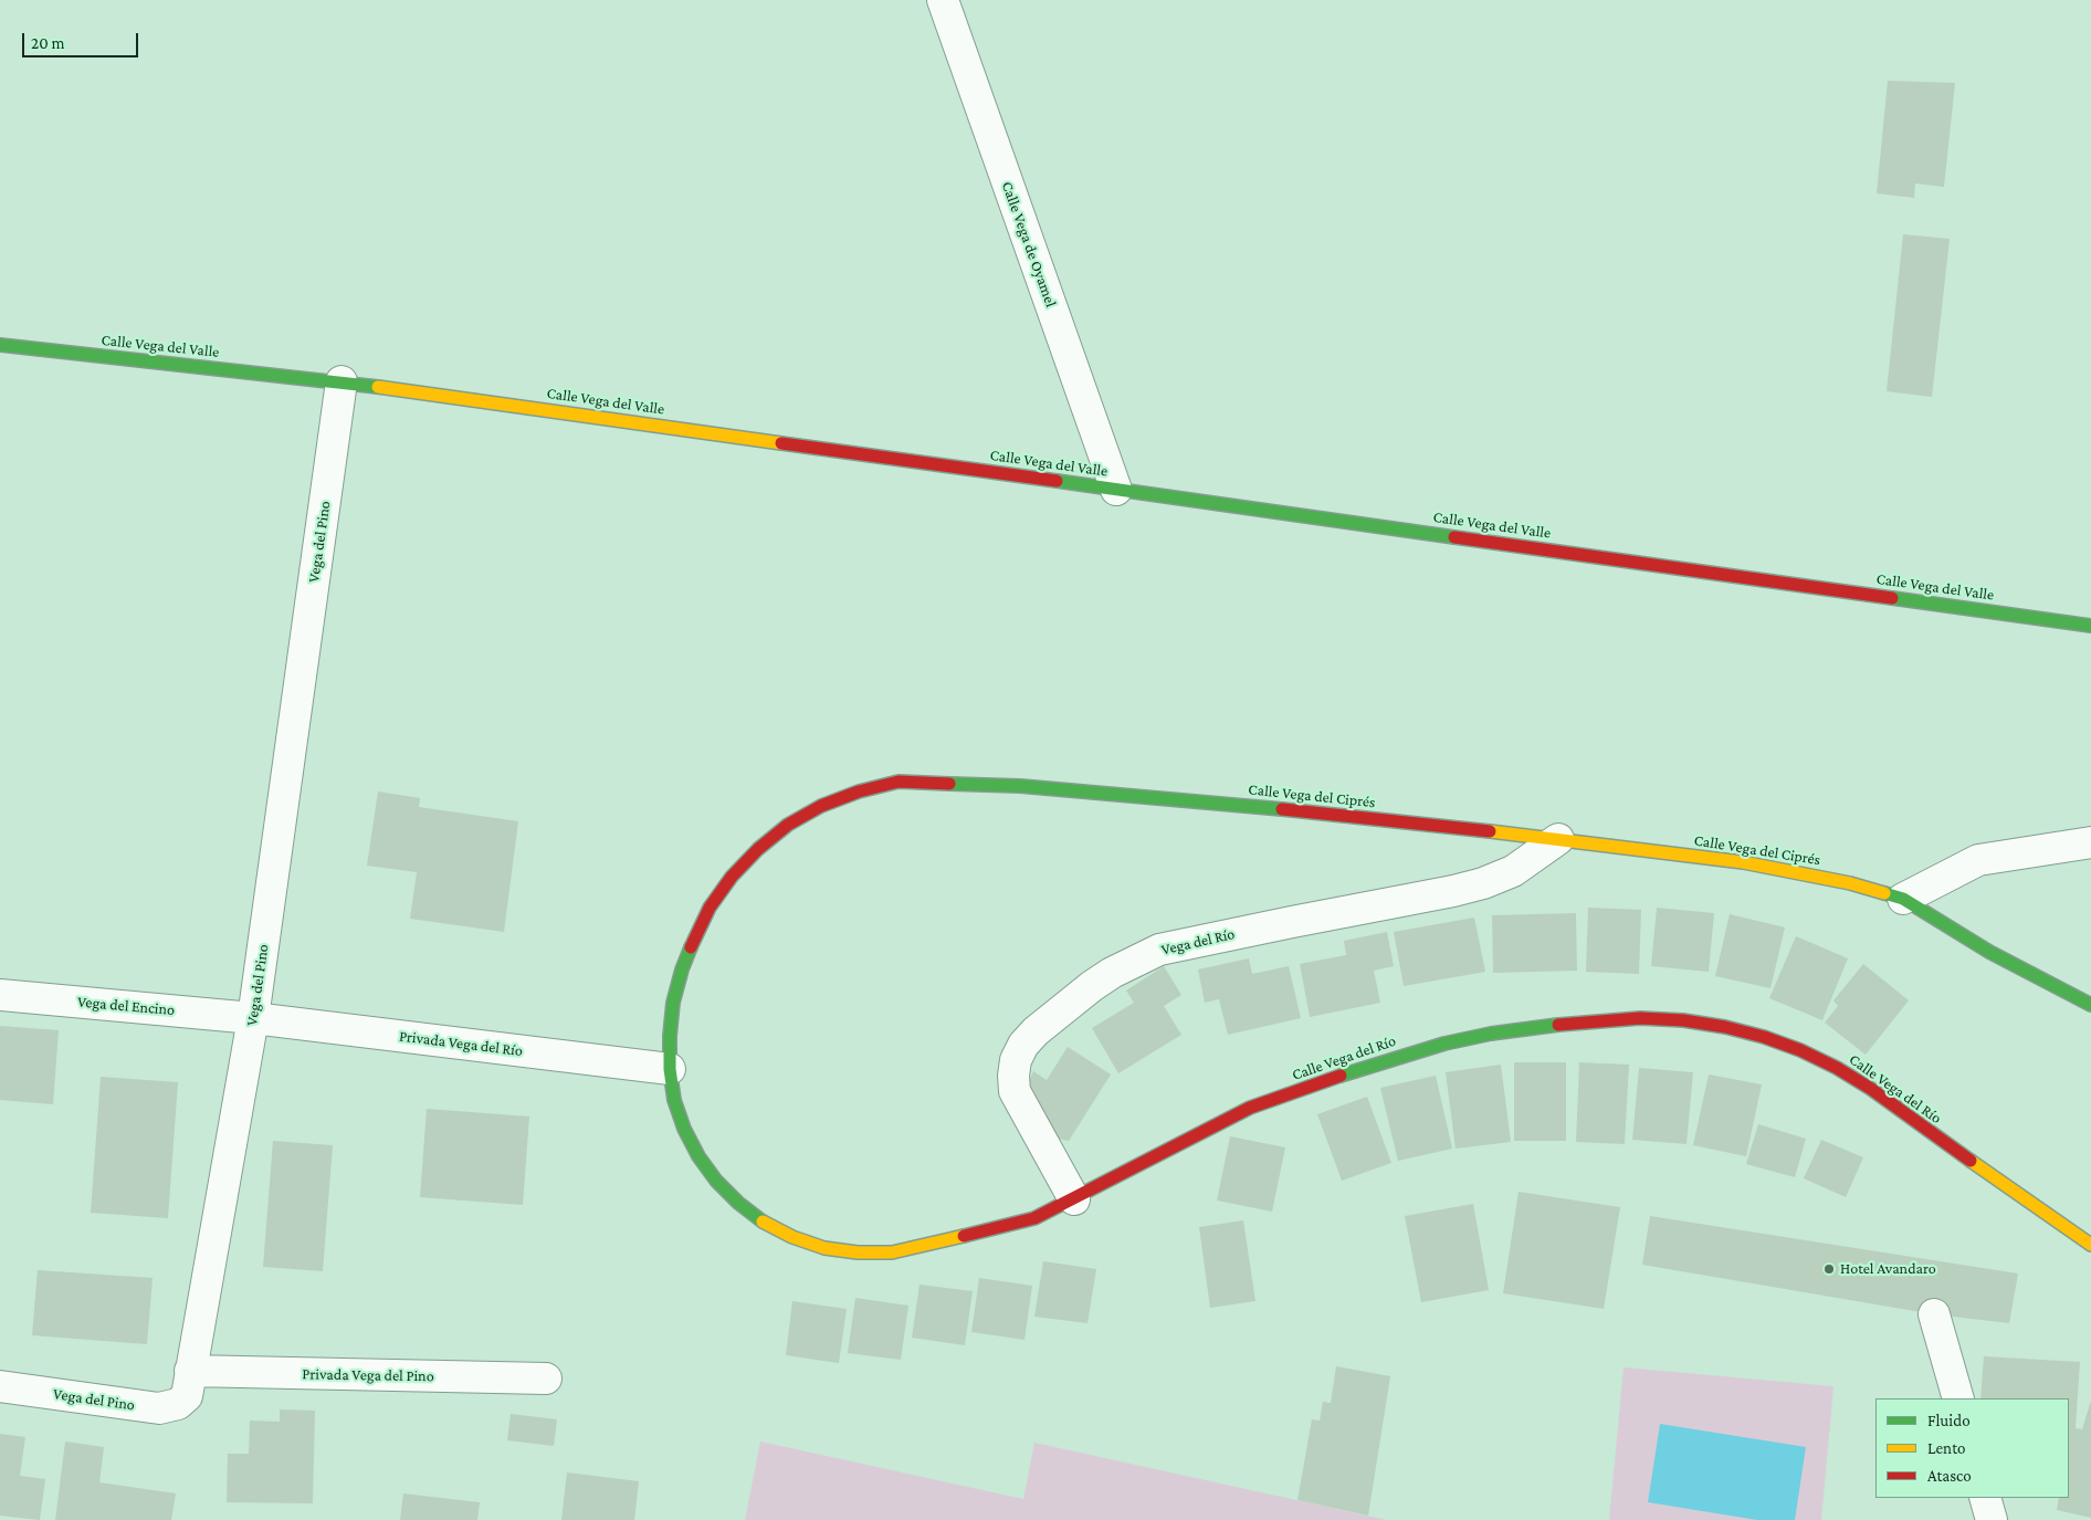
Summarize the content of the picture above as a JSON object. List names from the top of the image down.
{
  "streets": {
    "street": [
      "Calle Vega de Oyamel",
      "Calle Vega del Valle",
      "Vega del Pino",
      "Calle Vega del Ciprés",
      "Vega del Río",
      "Vega del Encino",
      "Privada Vega del Río",
      "Calle Vega del Río",
      "Privada Vega del Pino"
    ]
  },
  "crossings": [
    ["Calle Vega de Oyamel", "Calle Vega del Valle"],
    ["Calle Vega del Valle", "Vega del Pino"],
    ["Vega del Pino", "Vega del Encino"],
    ["Vega del Pino", "Privada Vega del Río"],
    ["Vega del Pino", "Privada Vega del Pino"],
    ["Calle Vega del Ciprés", "Vega del Río"],
    ["Calle Vega del Ciprés", "Privada Vega del Río"],
    ["Calle Vega del Ciprés", "Calle Vega del Río"],
    ["Vega del Río", "Calle Vega del Río"],
    ["Vega del Encino", "Privada Vega del Río"],
    ["Privada Vega del Río", "Calle Vega del Río"]
  ],
  "places": ["Hotel Avandaro"],
  "legend": ["Fluido", "Lento", "Atasco"],
  "scale_bar": "20 m"
}
